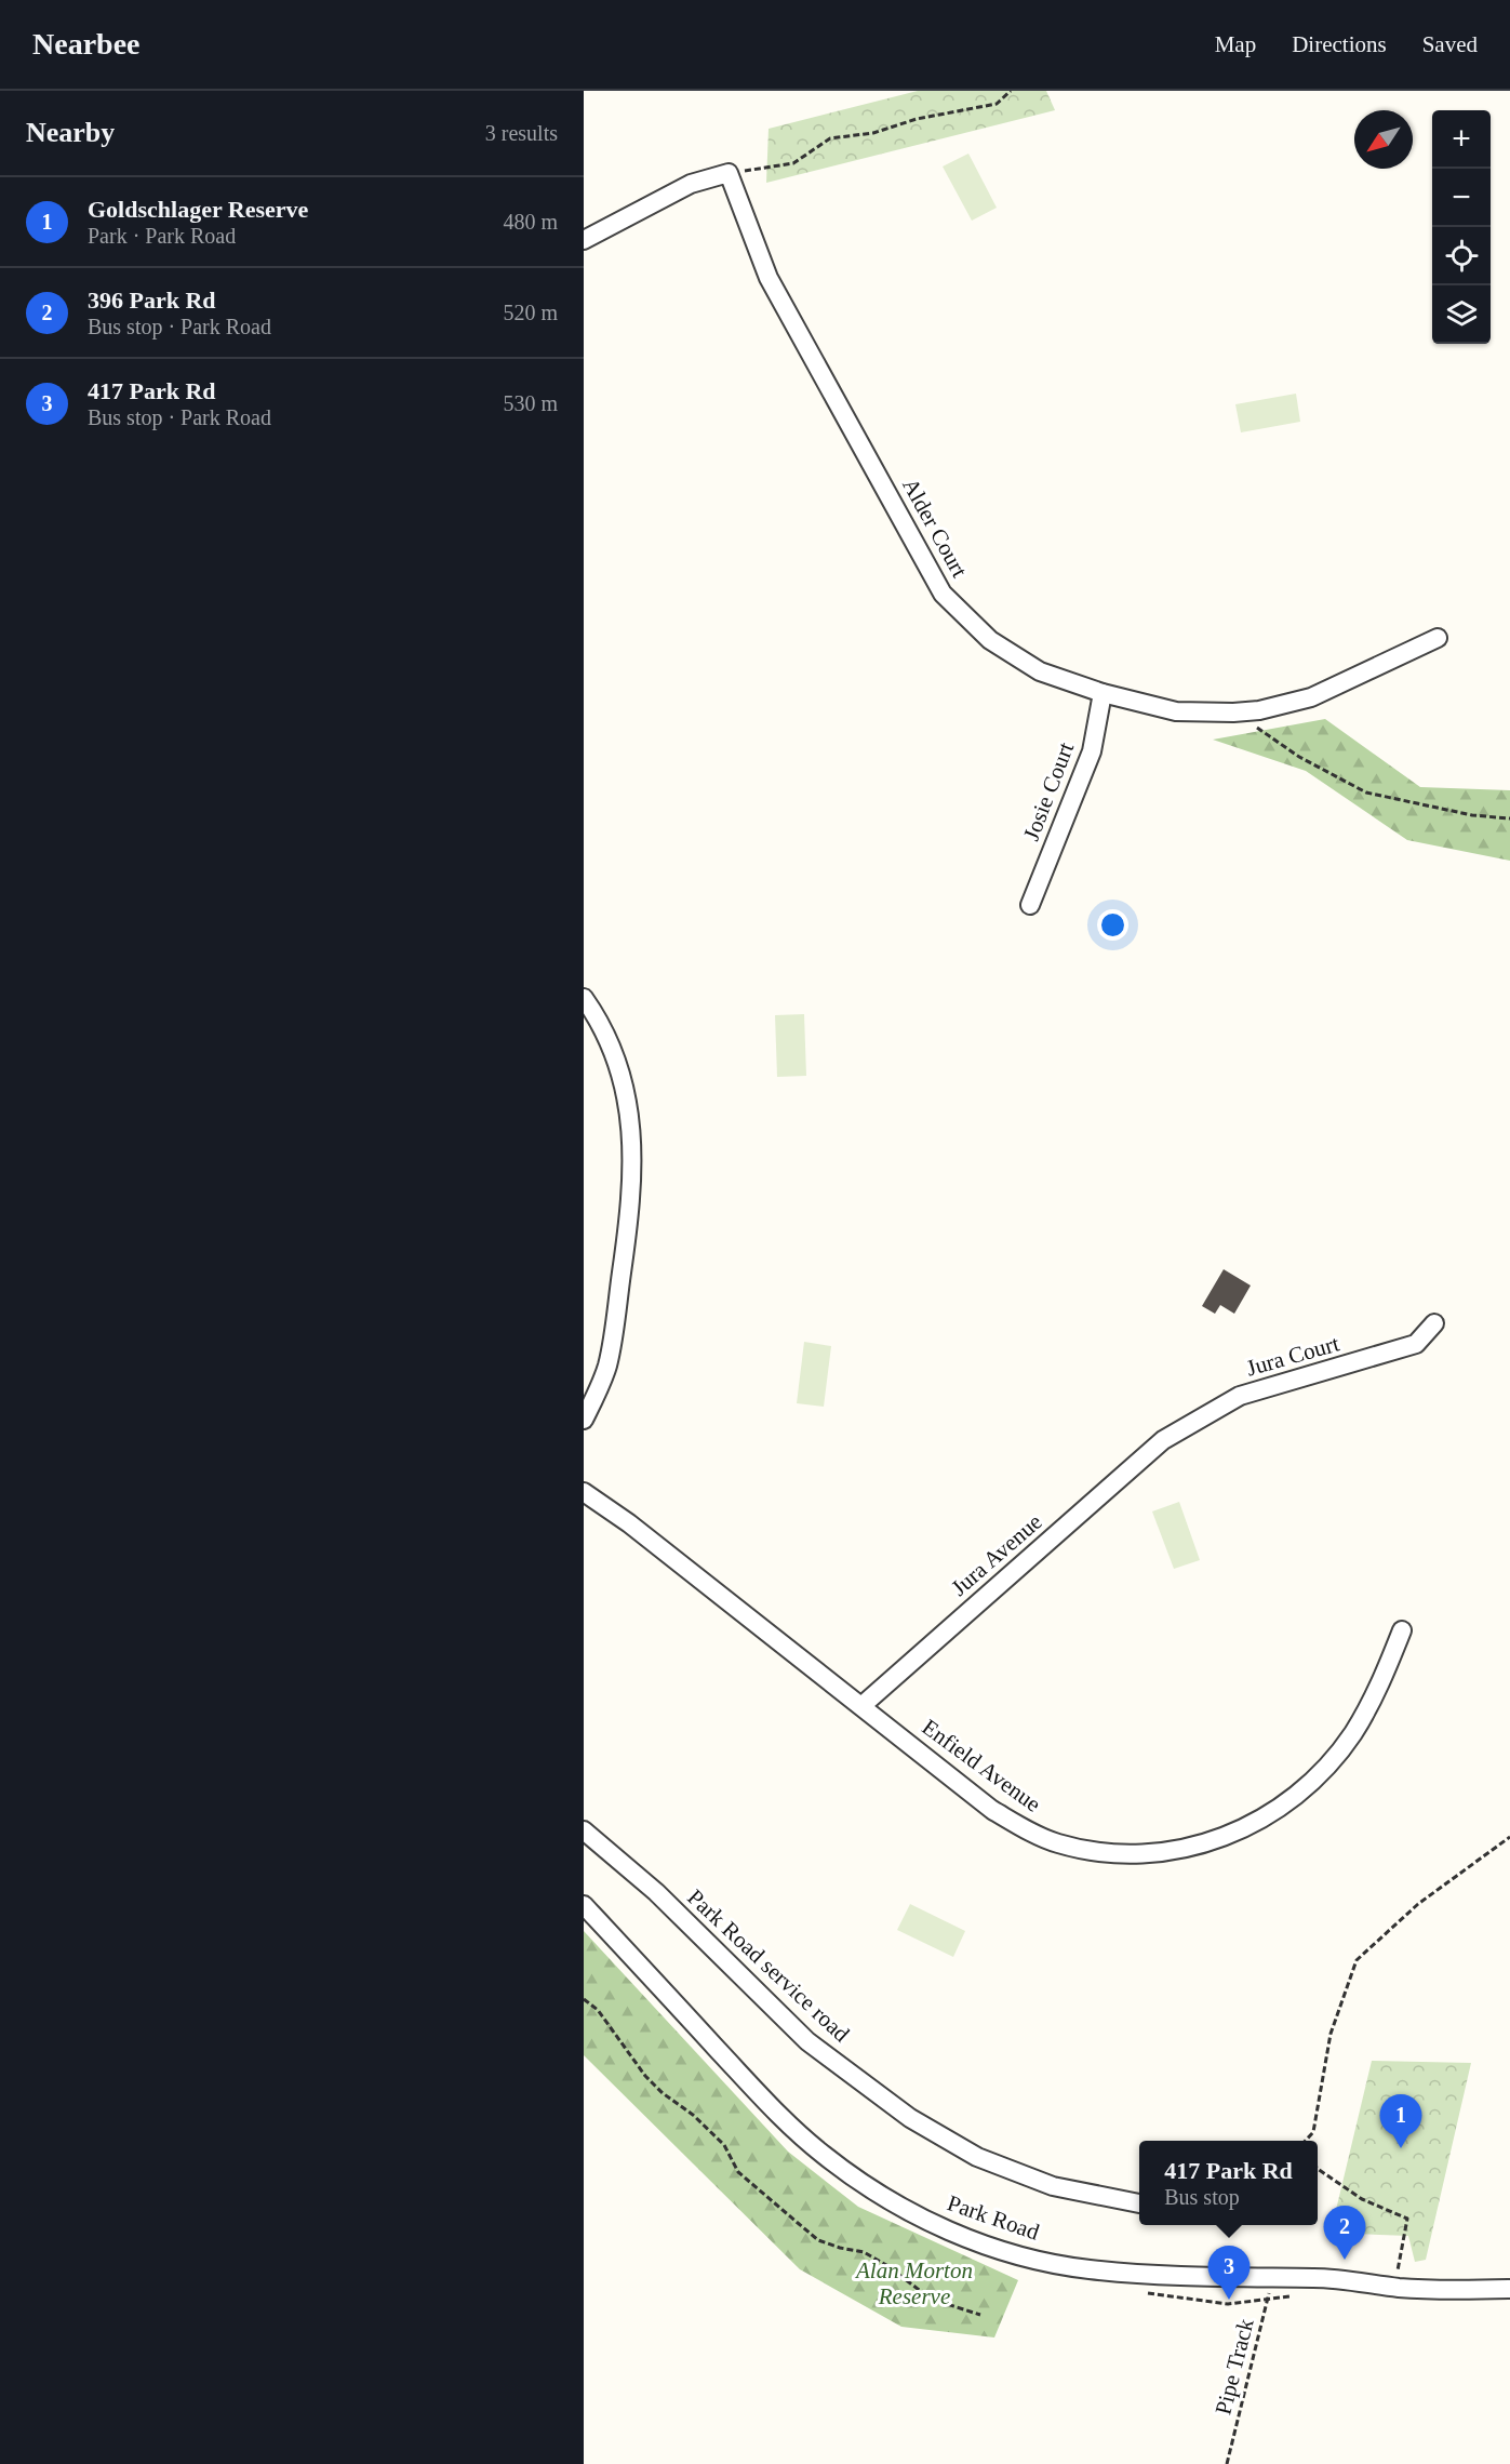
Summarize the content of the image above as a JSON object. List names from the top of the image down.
{
  "streets": {
    "street": [
      "Alder Court",
      "Josie Court",
      "Jura Court",
      "Jura Avenue",
      "Enfield Avenue",
      "Park Road service road",
      "Park Road"
    ],
    "path": ["Pipe Track"]
  },
  "crossings": [
    ["Alder Court", "Josie Court"],
    ["Jura Court", "Jura Avenue"],
    ["Jura Avenue", "Enfield Avenue"],
    ["Park Road", "Pipe Track"]
  ],
  "parks": ["Alan Morton Reserve"],
  "north": "bottom left",
  "page": {
    "header": "Nearbee",
    "nav": ["Map", "Directions", "Saved"],
    "heading": ["Nearby", "3 results"],
    "map_buttons": ["+", "−"],
    "list": [
      {
        "mark": "1",
        "name": "Goldschlager Reserve",
        "note": "Park · Park Road",
        "value": "480 m"
      },
      {
        "mark": "2",
        "name": "396 Park Rd",
        "note": "Bus stop · Park Road",
        "value": "520 m"
      },
      {
        "mark": "3",
        "name": "417 Park Rd",
        "note": "Bus stop · Park Road",
        "value": "530 m"
      }
    ],
    "pins": ["1", "2", "3"],
    "popup": ["417 Park Rd", "Bus stop"]
  }
}
